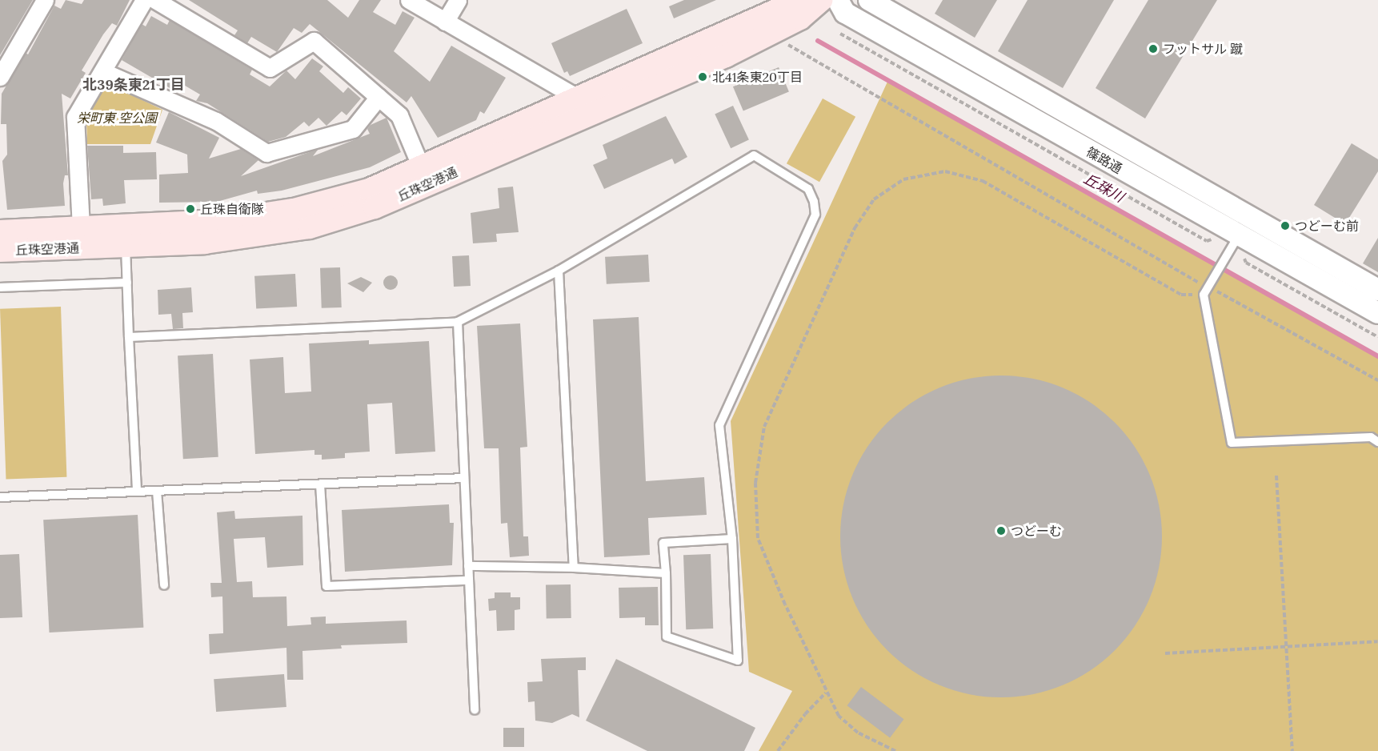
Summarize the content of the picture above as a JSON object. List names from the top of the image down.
{
  "streets": {
    "main road": ["丘珠空港通"],
    "street": ["篠路通"]
  },
  "districts": ["北39条東21丁目"],
  "water": ["丘珠川"],
  "parks": ["栄町東 空公園"],
  "places": [
    "フットサル 蹴",
    "北41条東20丁目",
    "丘珠自衛隊",
    "つどーむ前",
    "つどーむ"
  ]
}
